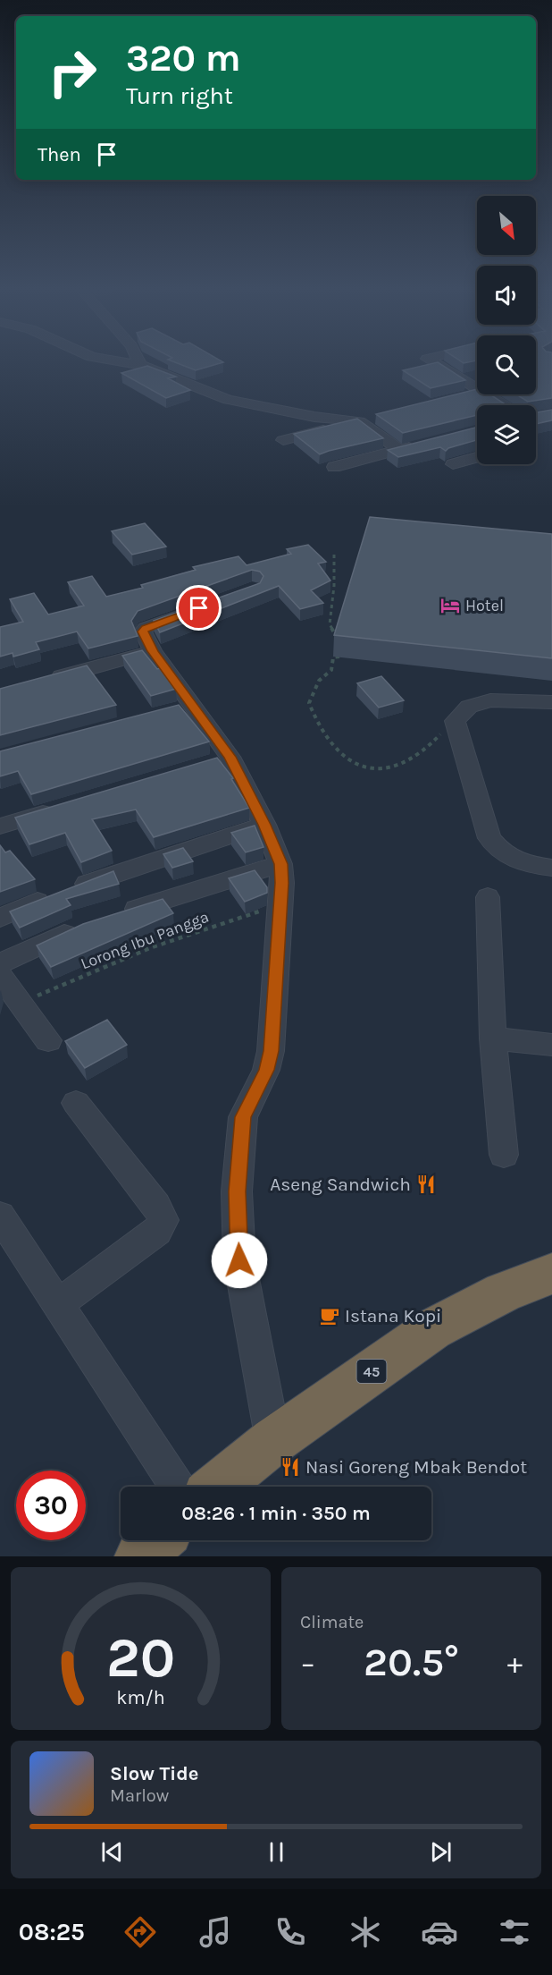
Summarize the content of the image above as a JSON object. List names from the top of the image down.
{
  "streets": {
    "highway": ["45"],
    "path": ["Lorong Ibu Pangga"]
  },
  "places": {
    "hotel": ["Hotel"],
    "restaurant": ["Aseng Sandwich", "Nasi Goreng Mbak Bendot"],
    "cafe": ["Istana Kopi"]
  },
  "north": "bottom right",
  "page": {
    "turn": ["320 m", "Turn right"],
    "then": "Then",
    "limit": "30",
    "trip": "08:26 · 1 min · 350 m",
    "tile": "Climate",
    "heat": ["−", "20.5°", "+"],
    "song": ["Slow Tide", "Marlow"],
    "tabs": "08:25",
    "gauge": ["20", "km/h"]
  }
}
